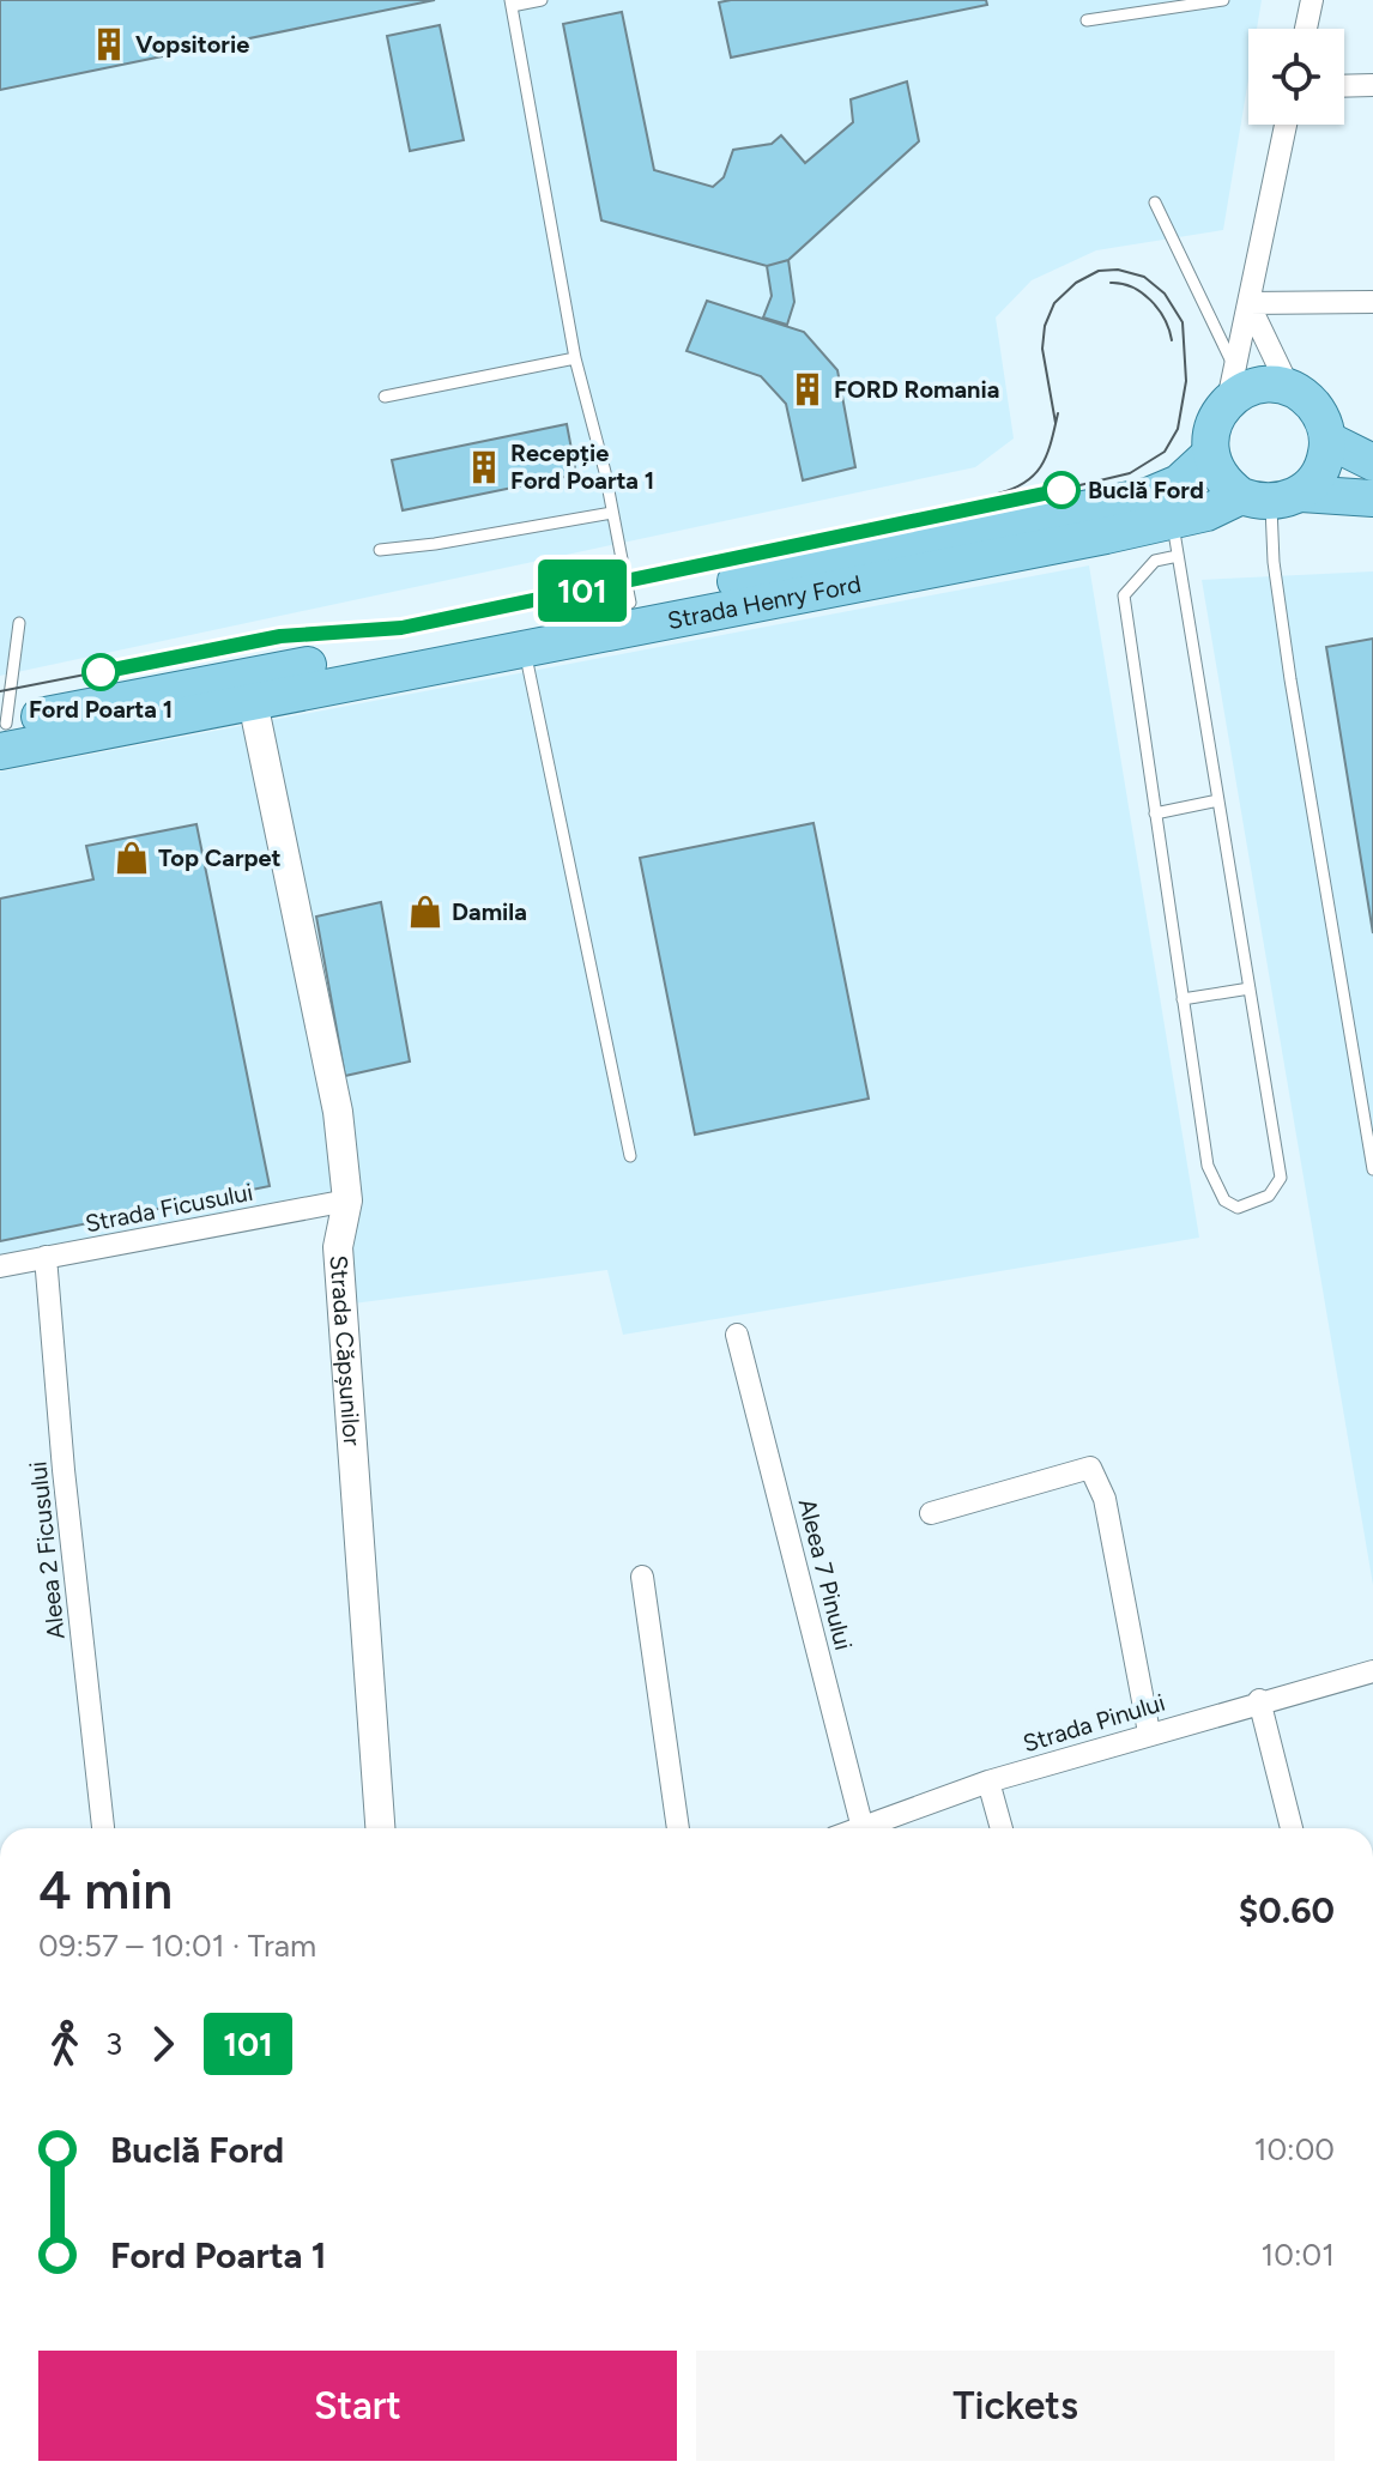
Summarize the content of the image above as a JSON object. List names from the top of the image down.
{
  "streets": {
    "main road": ["Strada Henry Ford"],
    "street": [
      "Strada Ficusului",
      "Strada Căpșunilor",
      "Aleea 2 Ficusului",
      "Aleea 7 Pinului",
      "Strada Pinului"
    ]
  },
  "crossings": [
    ["Strada Henry Ford", "Strada Căpșunilor"],
    ["Strada Ficusului", "Strada Căpșunilor"],
    ["Strada Ficusului", "Aleea 2 Ficusului"]
  ],
  "places": {
    "building": ["Vopsitorie", "FORD Romania", "Recepție Ford Poarta 1"],
    "other": ["Buclă Ford", "Ford Poarta 1"],
    "shop": ["Top Carpet", "Damila"]
  },
  "lines": ["tram line 101"],
  "page": {
    "on_map": "101",
    "heading": ["4 min", "09:57 – 10:01 · Tram", "$0.60"],
    "legs": ["3", "101"],
    "list": [
      {
        "name": "Buclă Ford",
        "value": "10:00"
      },
      {
        "name": "Ford Poarta 1",
        "value": "10:01"
      }
    ],
    "buttons": ["Start", "Tickets"]
  }
}
